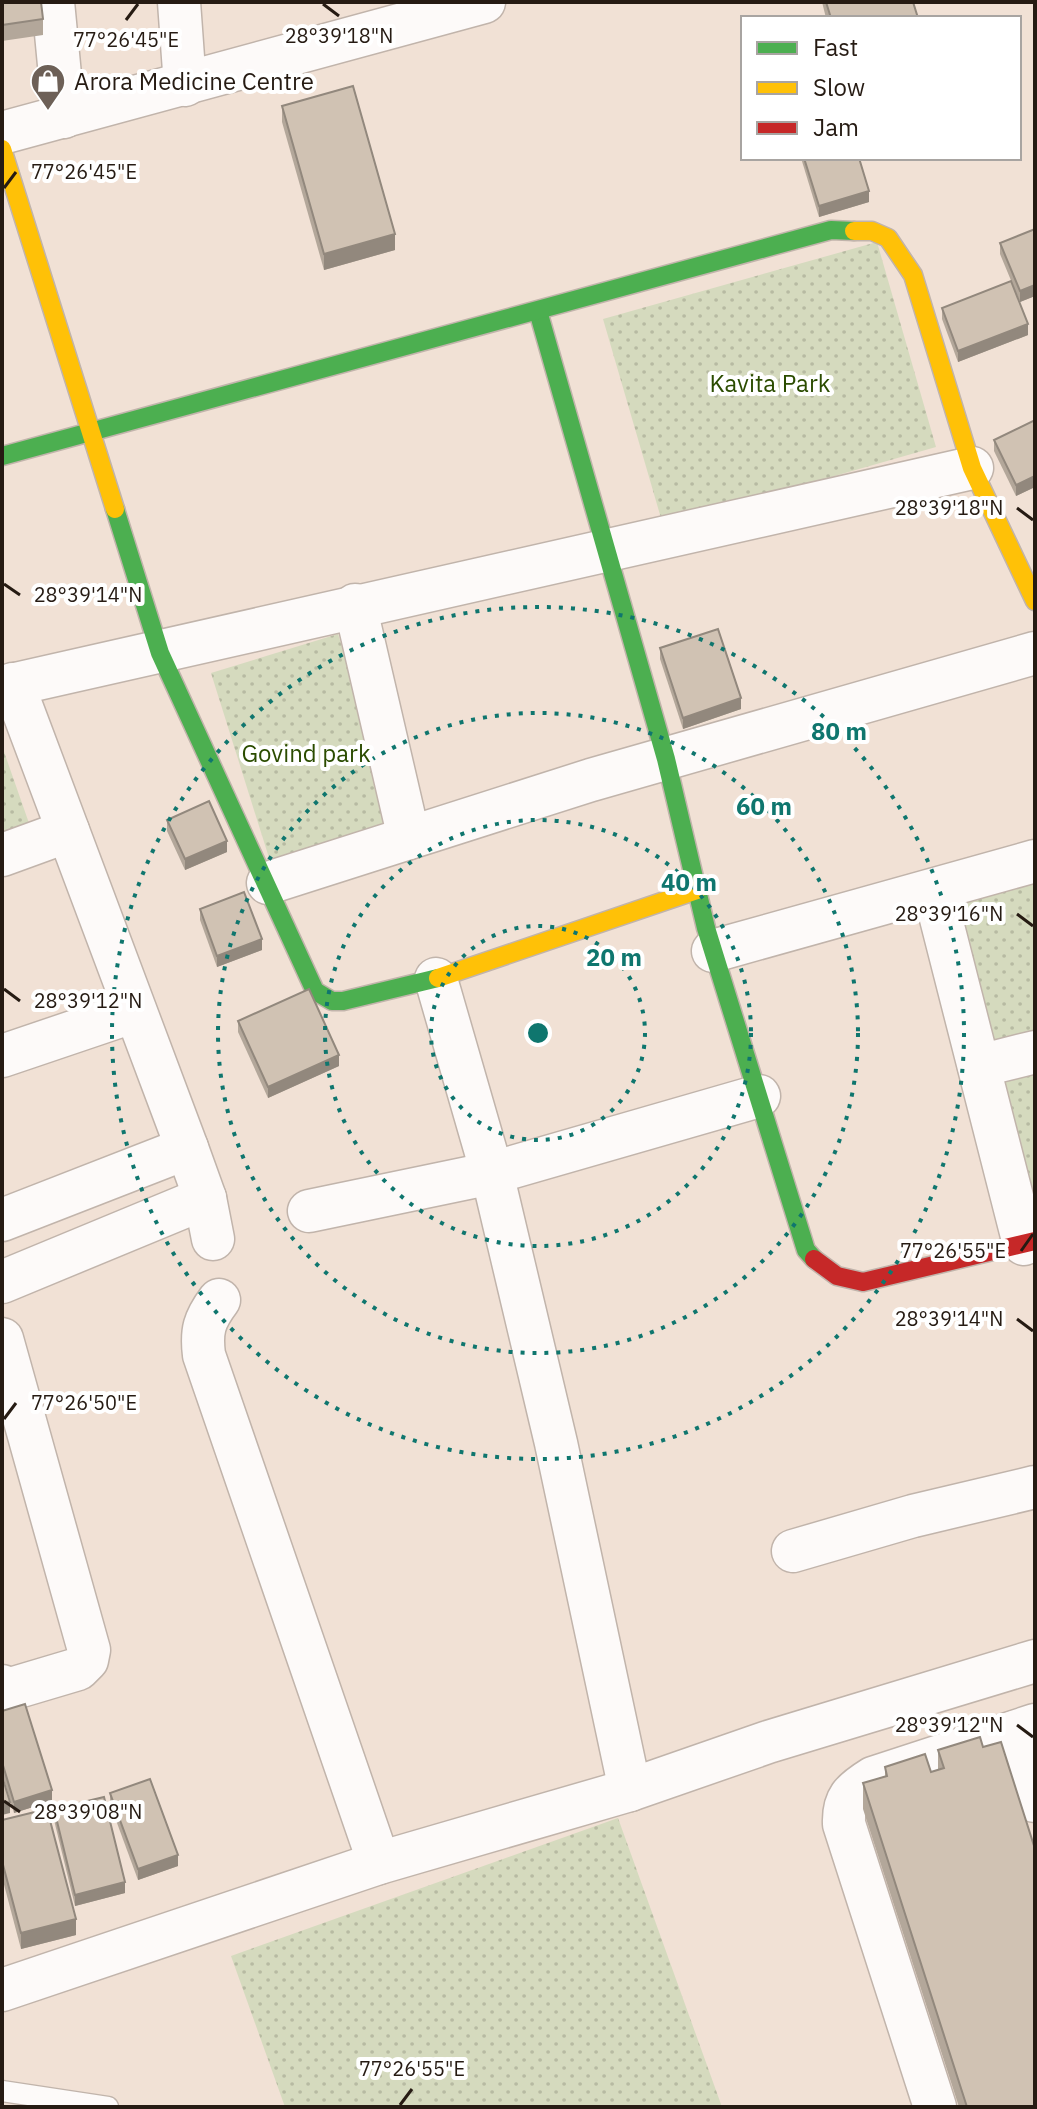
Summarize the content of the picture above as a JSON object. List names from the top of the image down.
{
  "parks": ["Kavita Park", "Govind park"],
  "places": {
    "shop": ["Arora Medicine Centre"]
  },
  "legend": ["Fast", "Slow", "Jam"],
  "coordinates": [
    "28°39'18\"N",
    "77°26'45\"E",
    "28°39'14\"N",
    "28°39'16\"N",
    "28°39'12\"N",
    "77°26'55\"E",
    "77°26'50\"E",
    "28°39'08\"N"
  ],
  "rings": [
    "80 m",
    "60 m",
    "40 m",
    "20 m"
  ]
}
